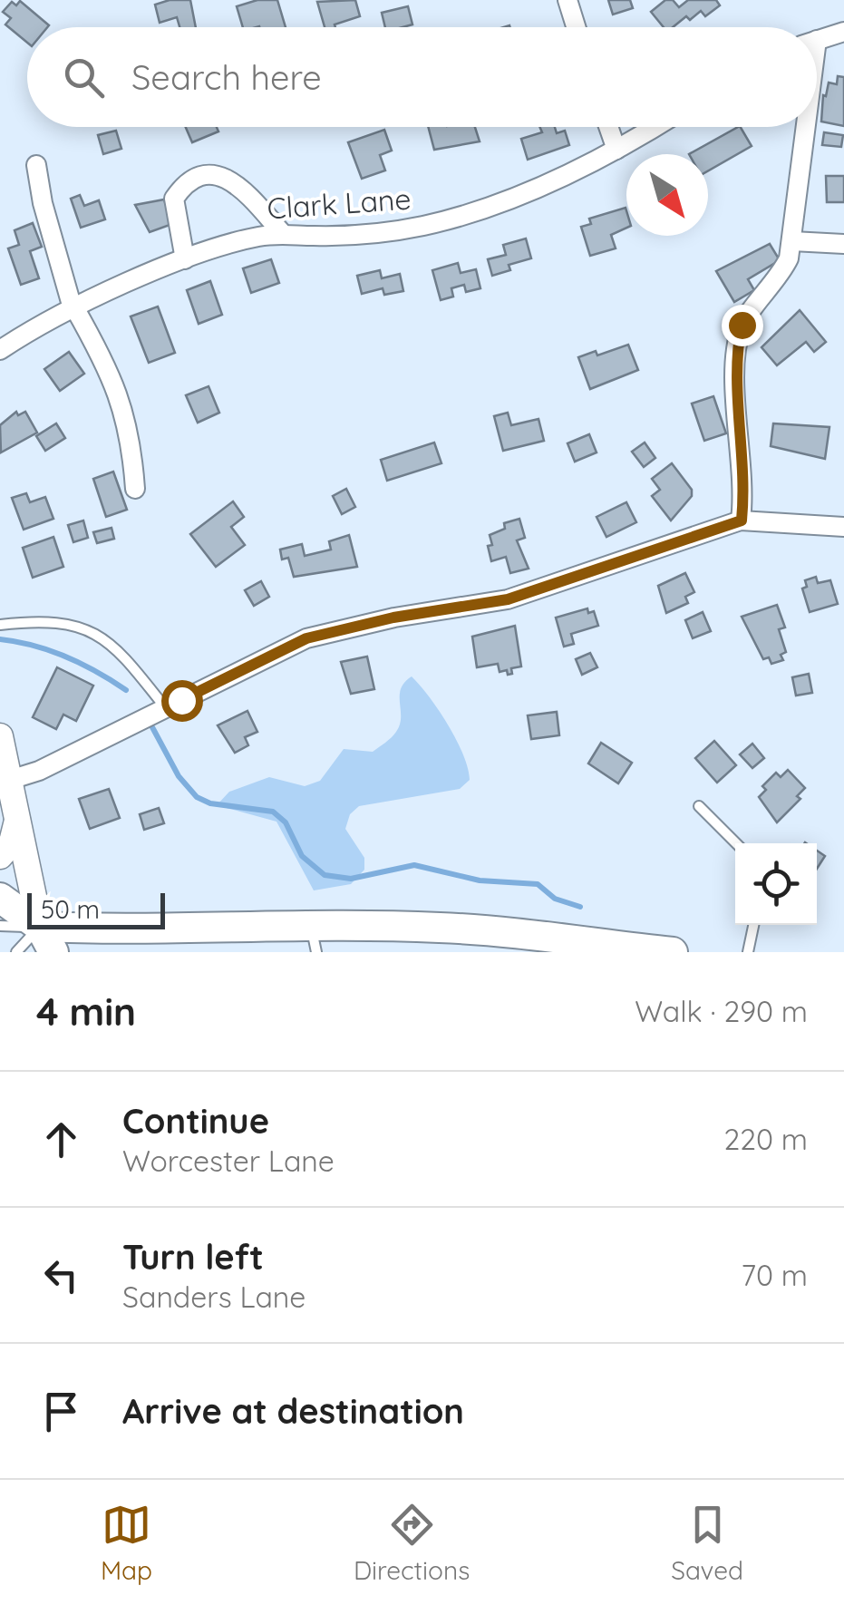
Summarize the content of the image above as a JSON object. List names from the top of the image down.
{
  "streets": {
    "street": ["Clark Lane"]
  },
  "scale_bar": "50 m",
  "north": "bottom right",
  "page": {
    "search": "Search here",
    "scale": "50 m",
    "heading": ["4 min", "Walk · 290 m"],
    "list": [
      ["Continue", "Worcester Lane", "220 m"],
      ["Turn left", "Sanders Lane", "70 m"],
      "Arrive at destination"
    ],
    "nav": ["Map", "Directions", "Saved"]
  }
}
